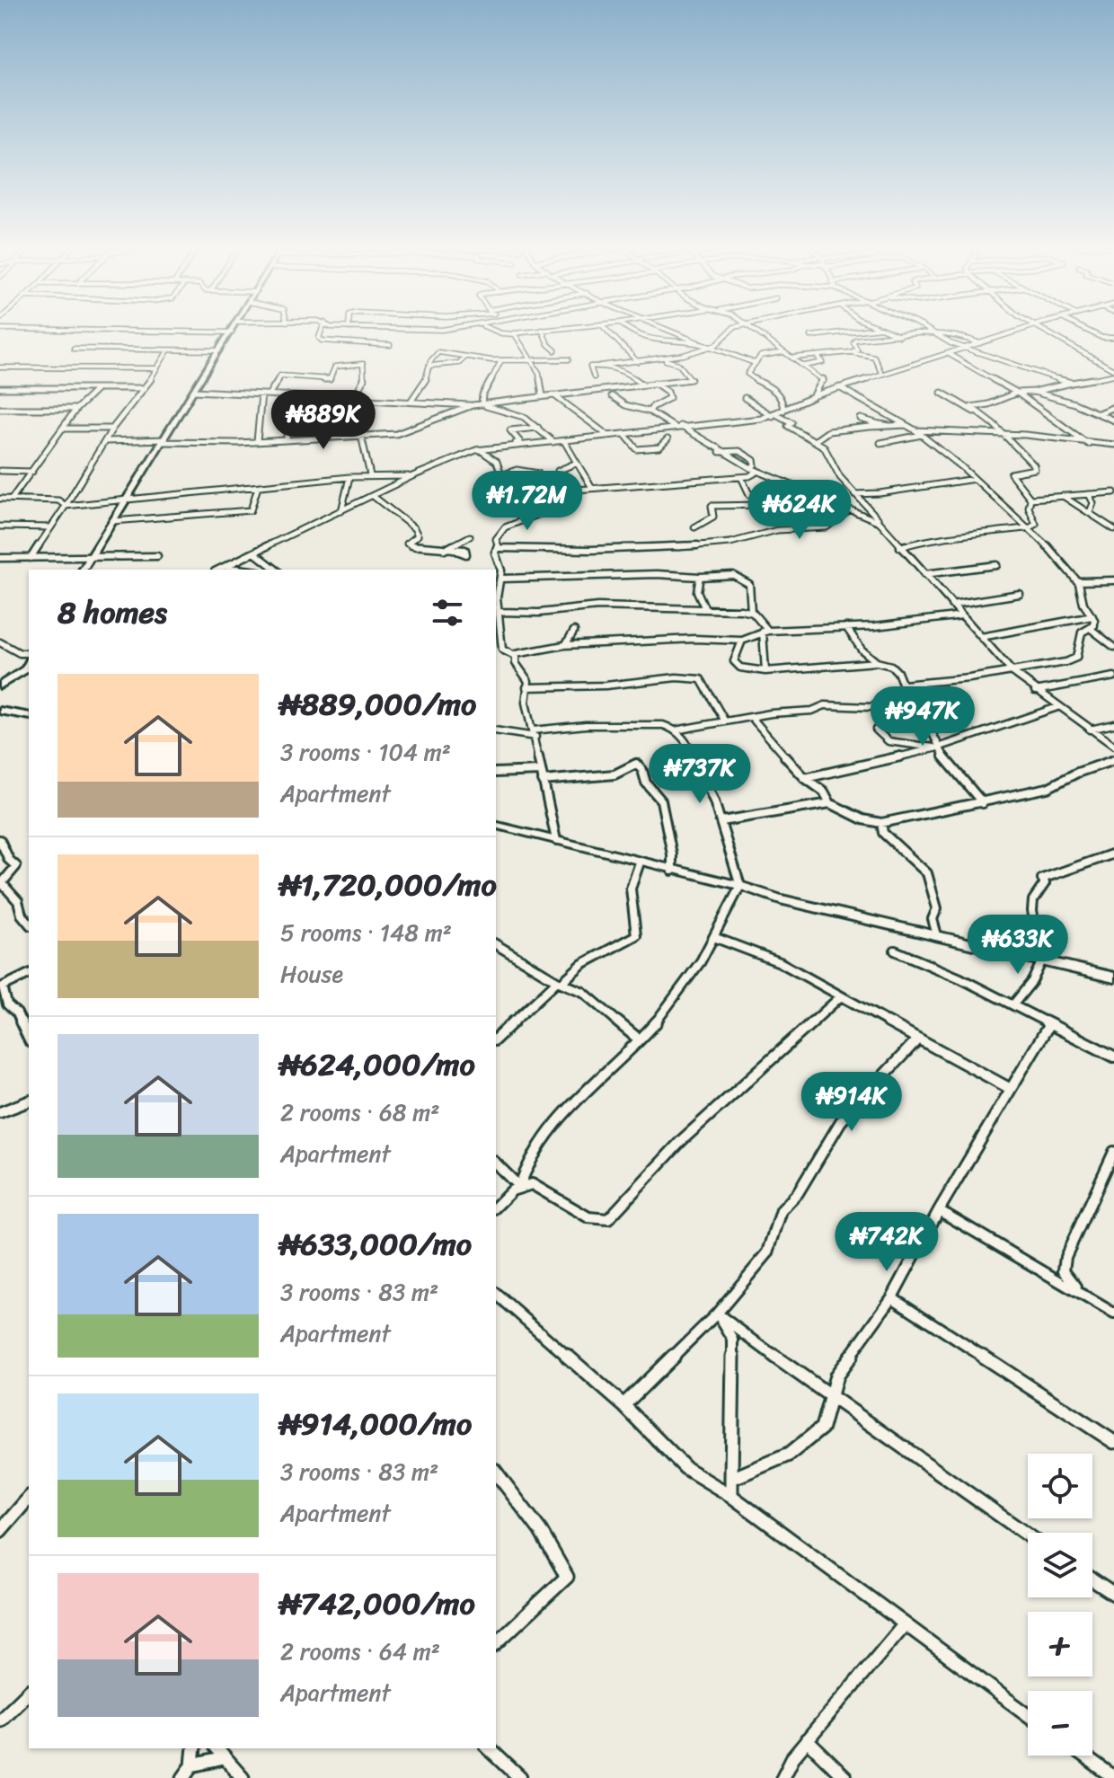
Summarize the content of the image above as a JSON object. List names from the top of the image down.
{
  "page": {
    "price": [
      "₦889K",
      "₦1.72M",
      "₦624K",
      "₦947K",
      "₦737K",
      "₦633K",
      "₦914K",
      "₦742K"
    ],
    "heading": "8 homes",
    "list": [
      {
        "name": "₦889,000/mo",
        "note": "3 rooms · 104 m² · Apartment"
      },
      {
        "name": "₦1,720,000/mo",
        "note": "5 rooms · 148 m² · House"
      },
      {
        "name": "₦624,000/mo",
        "note": "2 rooms · 68 m² · Apartment"
      },
      {
        "name": "₦633,000/mo",
        "note": "3 rooms · 83 m² · Apartment"
      },
      {
        "name": "₦914,000/mo",
        "note": "3 rooms · 83 m² · Apartment"
      },
      {
        "name": "₦742,000/mo",
        "note": "2 rooms · 64 m² · Apartment"
      }
    ],
    "map_buttons": ["+", "−"]
  }
}
